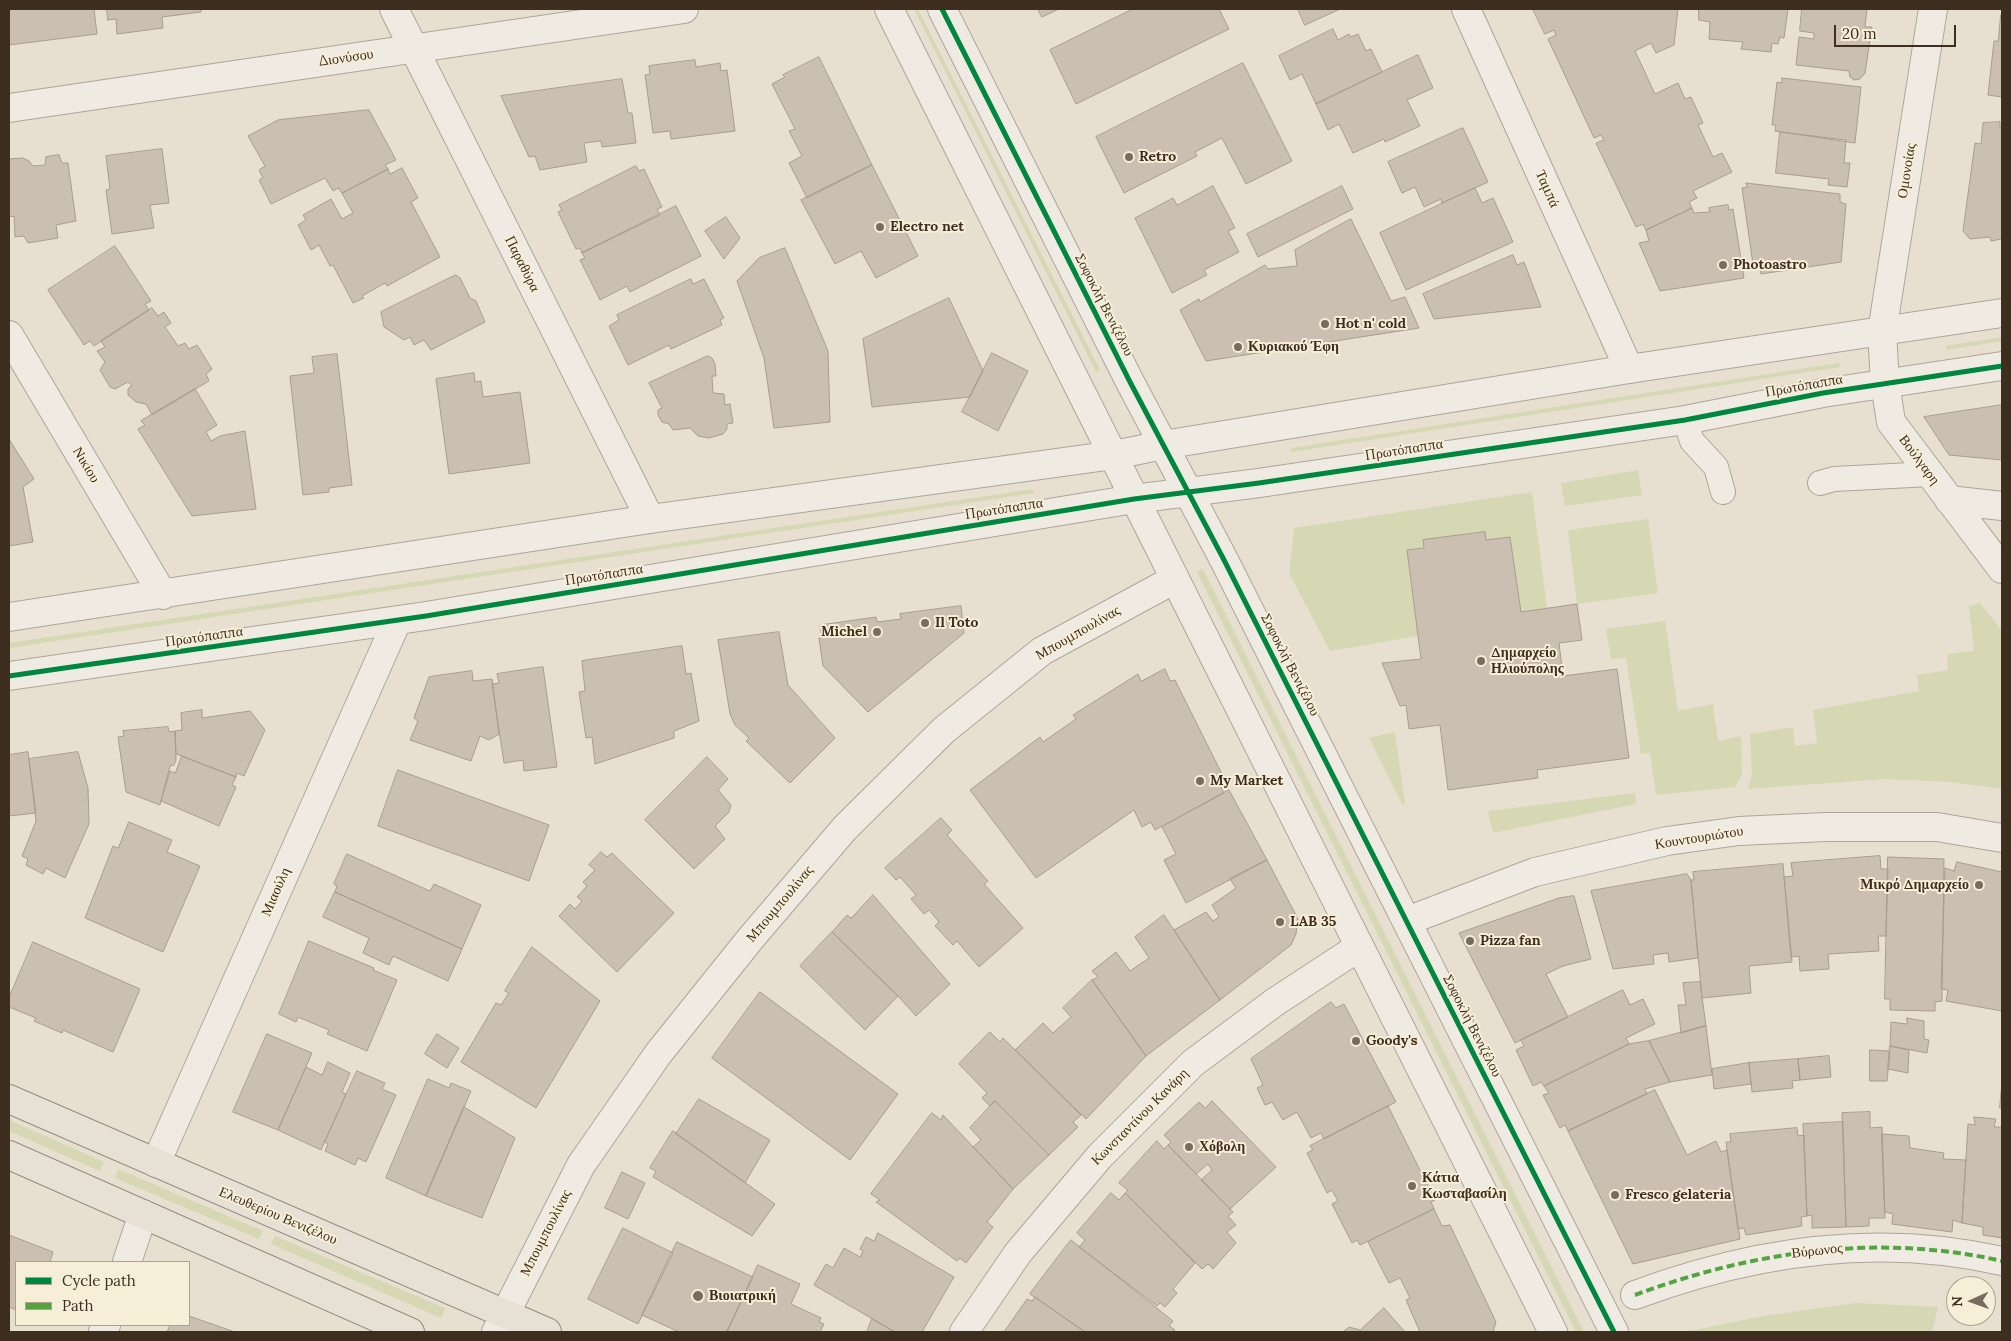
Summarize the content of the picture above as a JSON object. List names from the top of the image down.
{
  "streets": {
    "main road": ["Ελευθερίου Βενιζέλου"],
    "street": [
      "Διονύσου",
      "Ομονοίας",
      "Ταμπά",
      "Παραθύρα",
      "Σοφοκλή Βενιζέλου",
      "Πρωτόπαππα",
      "Βούλγαρη",
      "Νικίου",
      "Μπουμπουλίνας",
      "Κουντουριώτου",
      "Μιαούλη",
      "Κωνσταντίνου Κανάρη",
      "Βύρωνος"
    ]
  },
  "crossings": [
    ["Διονύσου", "Παραθύρα"],
    ["Ομονοίας", "Βούλγαρη"],
    ["Σοφοκλή Βενιζέλου", "Πρωτόπαππα"],
    ["Σοφοκλή Βενιζέλου", "Κουντουριώτου"],
    ["Πρωτόπαππα", "Βούλγαρη"],
    ["Πρωτόπαππα", "Μιαούλη"],
    ["Μπουμπουλίνας", "Ελευθερίου Βενιζέλου"],
    ["Μιαούλη", "Ελευθερίου Βενιζέλου"]
  ],
  "places": [
    "Retro",
    "Electro net",
    "Photoastro",
    "Hot n' cold",
    "Κυριακού Έφη",
    "Il Toto",
    "Michel",
    "Δημαρχείο Ηλιούπολης",
    "My Market",
    "Μικρό Δημαρχείο",
    "LAB 35",
    "Pizza fan",
    "Goody's",
    "Χόβολη",
    "Κάτια Κωσταβασίλη",
    "Fresco gelateria",
    "Βιοιατρική"
  ],
  "legend": ["Cycle path", "Path"],
  "scale_bar": "20 m",
  "north": "left"
}
